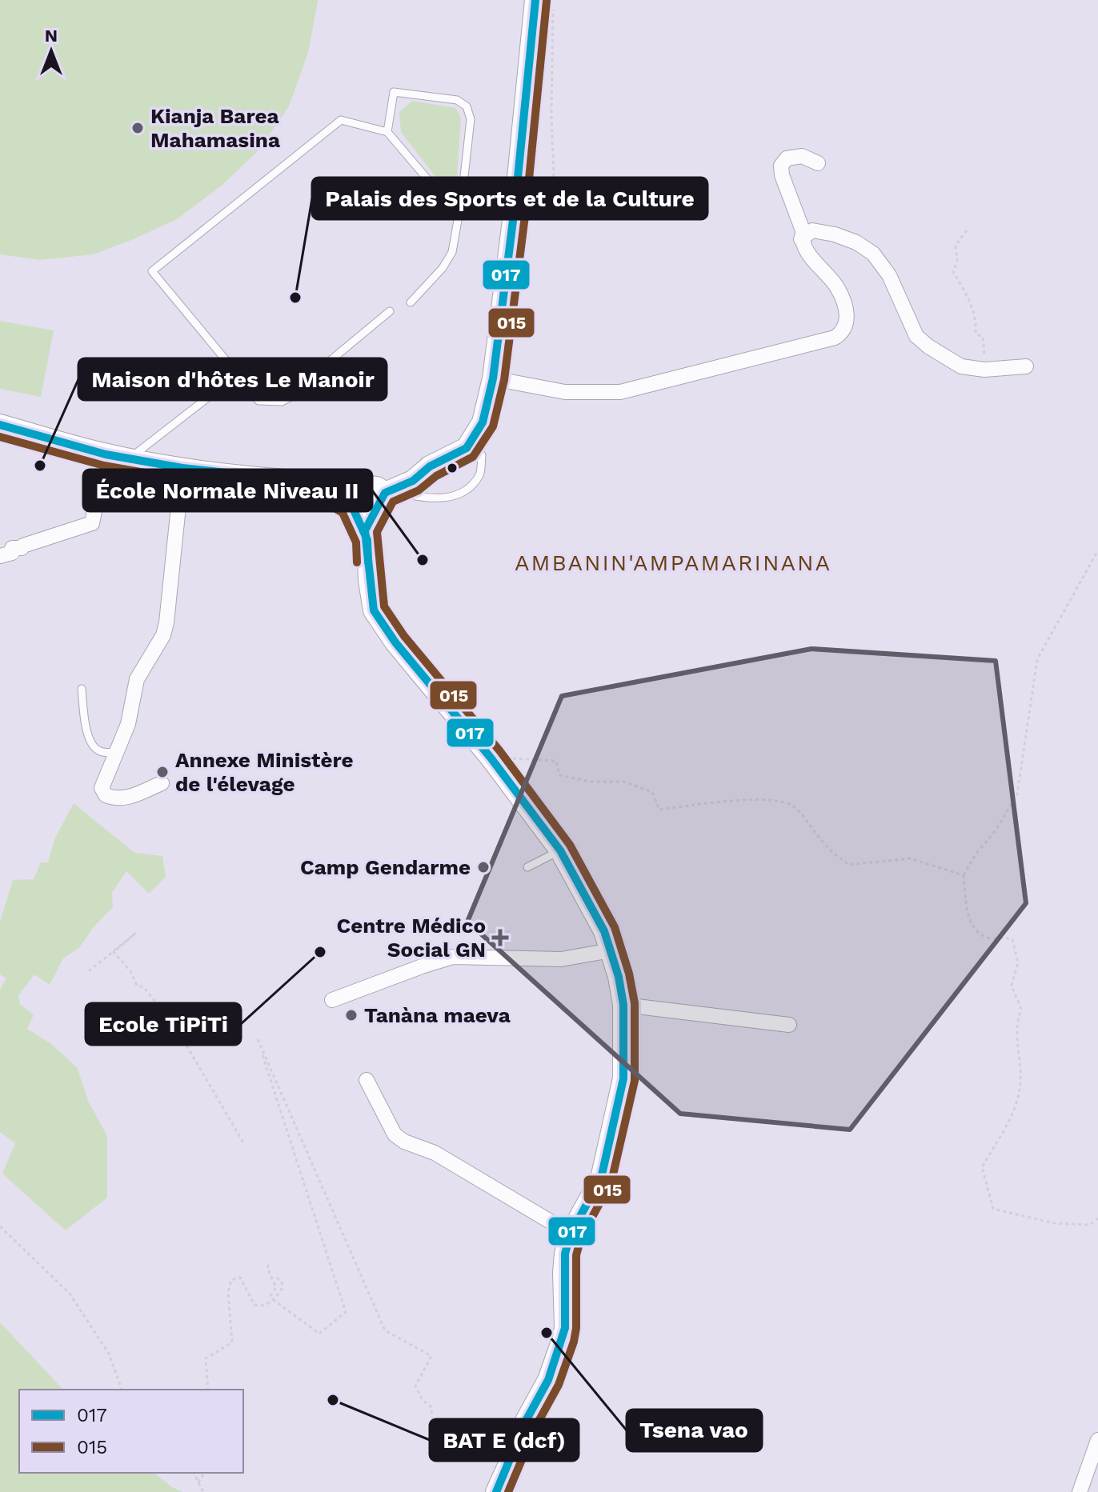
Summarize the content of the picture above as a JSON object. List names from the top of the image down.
{
  "districts": ["AMBANIN'AMPAMARINANA"],
  "places": {
    "other": [
      "Kianja Barea Mahamasina",
      "Palais des Sports et de la Culture",
      "Maison d'hôtes Le Manoir",
      "École Normale Niveau II",
      "Annexe Ministère de l'élevage",
      "Camp Gendarme",
      "Ecole TiPiTi",
      "Tanàna maeva",
      "Tsena vao",
      "BAT E (dcf)"
    ],
    "health": ["Centre Médico Social GN"]
  },
  "lines": ["transit line 017", "transit line 015"],
  "legend": ["017", "015"],
  "north": "top"
}
